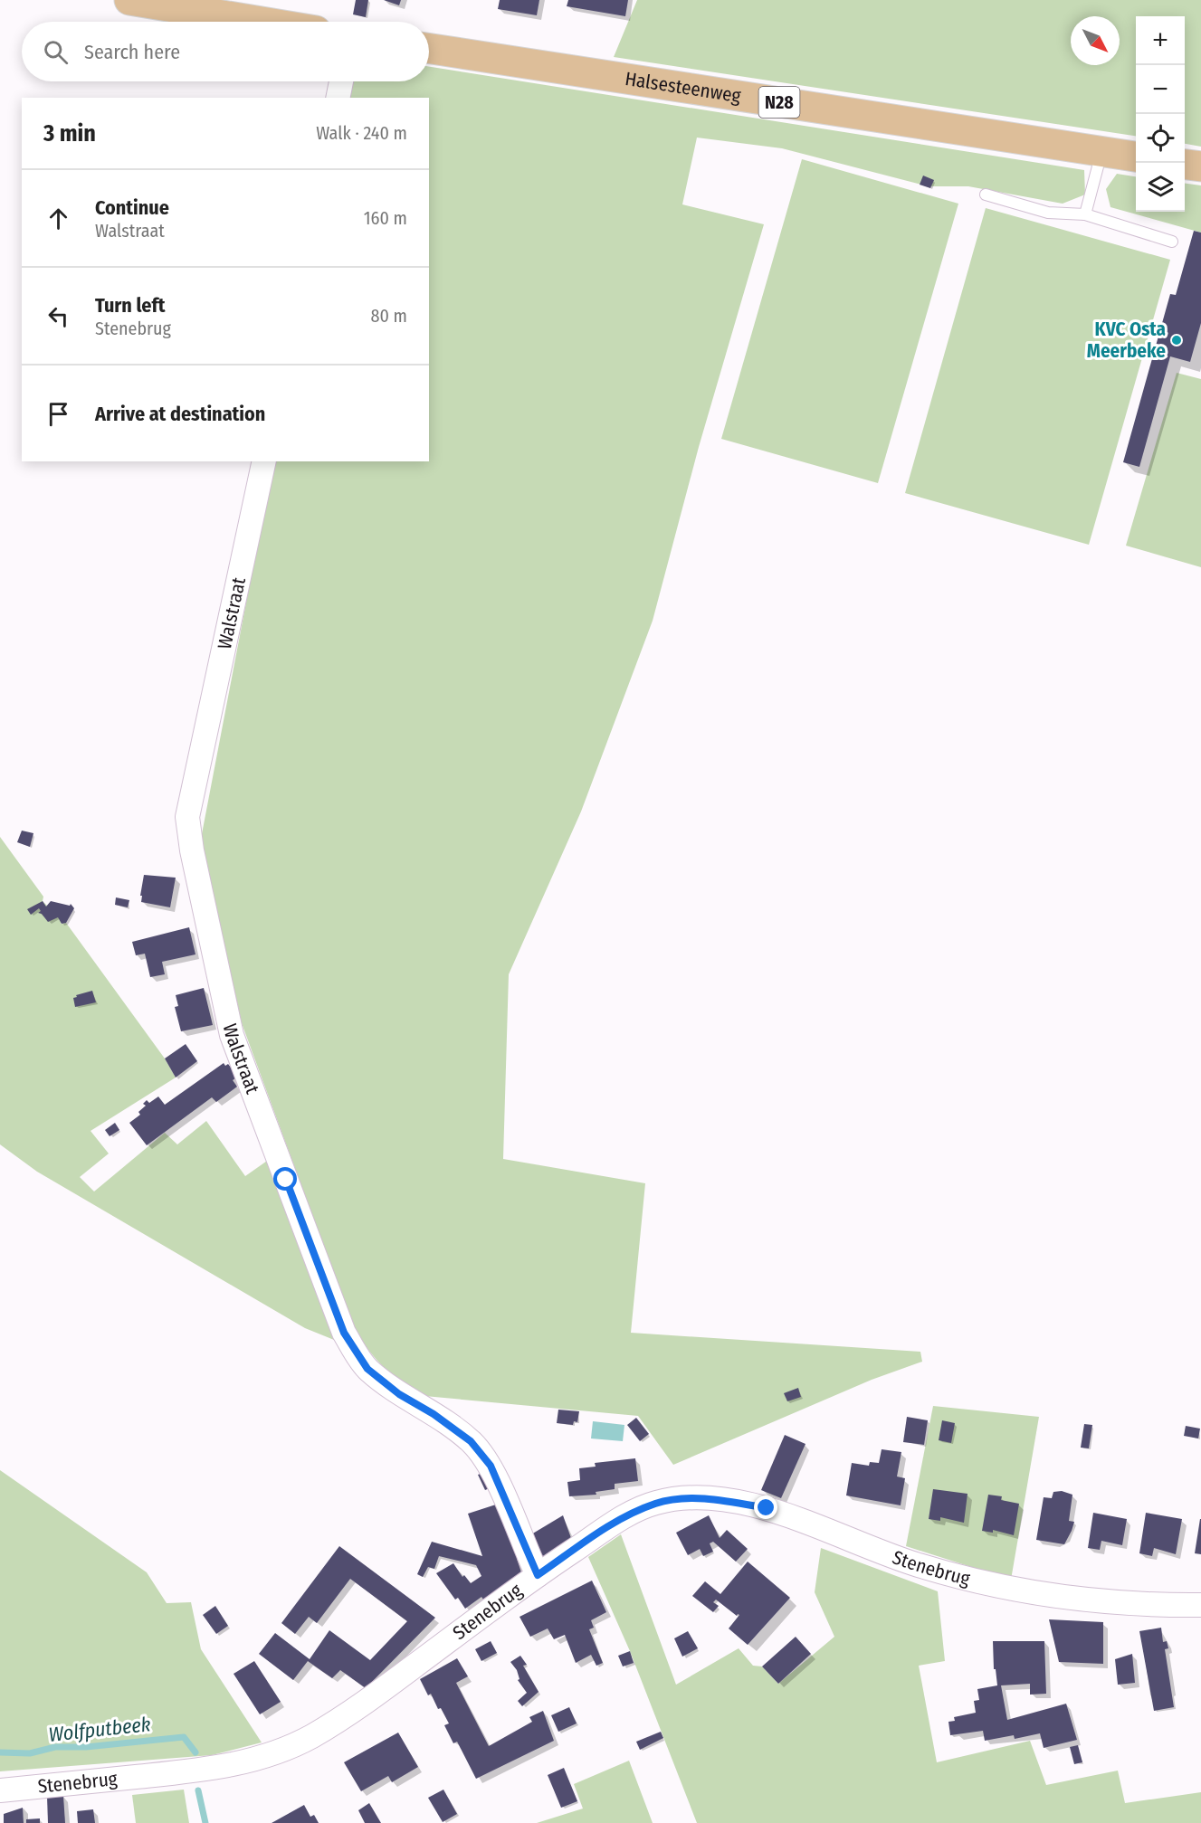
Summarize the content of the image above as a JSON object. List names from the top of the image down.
{
  "streets": {
    "main road": ["Halsesteenweg", "N28"],
    "street": ["Walstraat", "Stenebrug"]
  },
  "crossings": [
    ["Walstraat", "Stenebrug"]
  ],
  "water": ["Wolfputbeek"],
  "places": ["KVC Osta Meerbeke"],
  "north": "bottom right",
  "page": {
    "map_buttons": ["+", "−"],
    "search": "Search here",
    "heading": ["3 min", "Walk · 240 m"],
    "list": [
      ["Continue", "Walstraat", "160 m"],
      ["Turn left", "Stenebrug", "80 m"],
      "Arrive at destination"
    ]
  }
}
